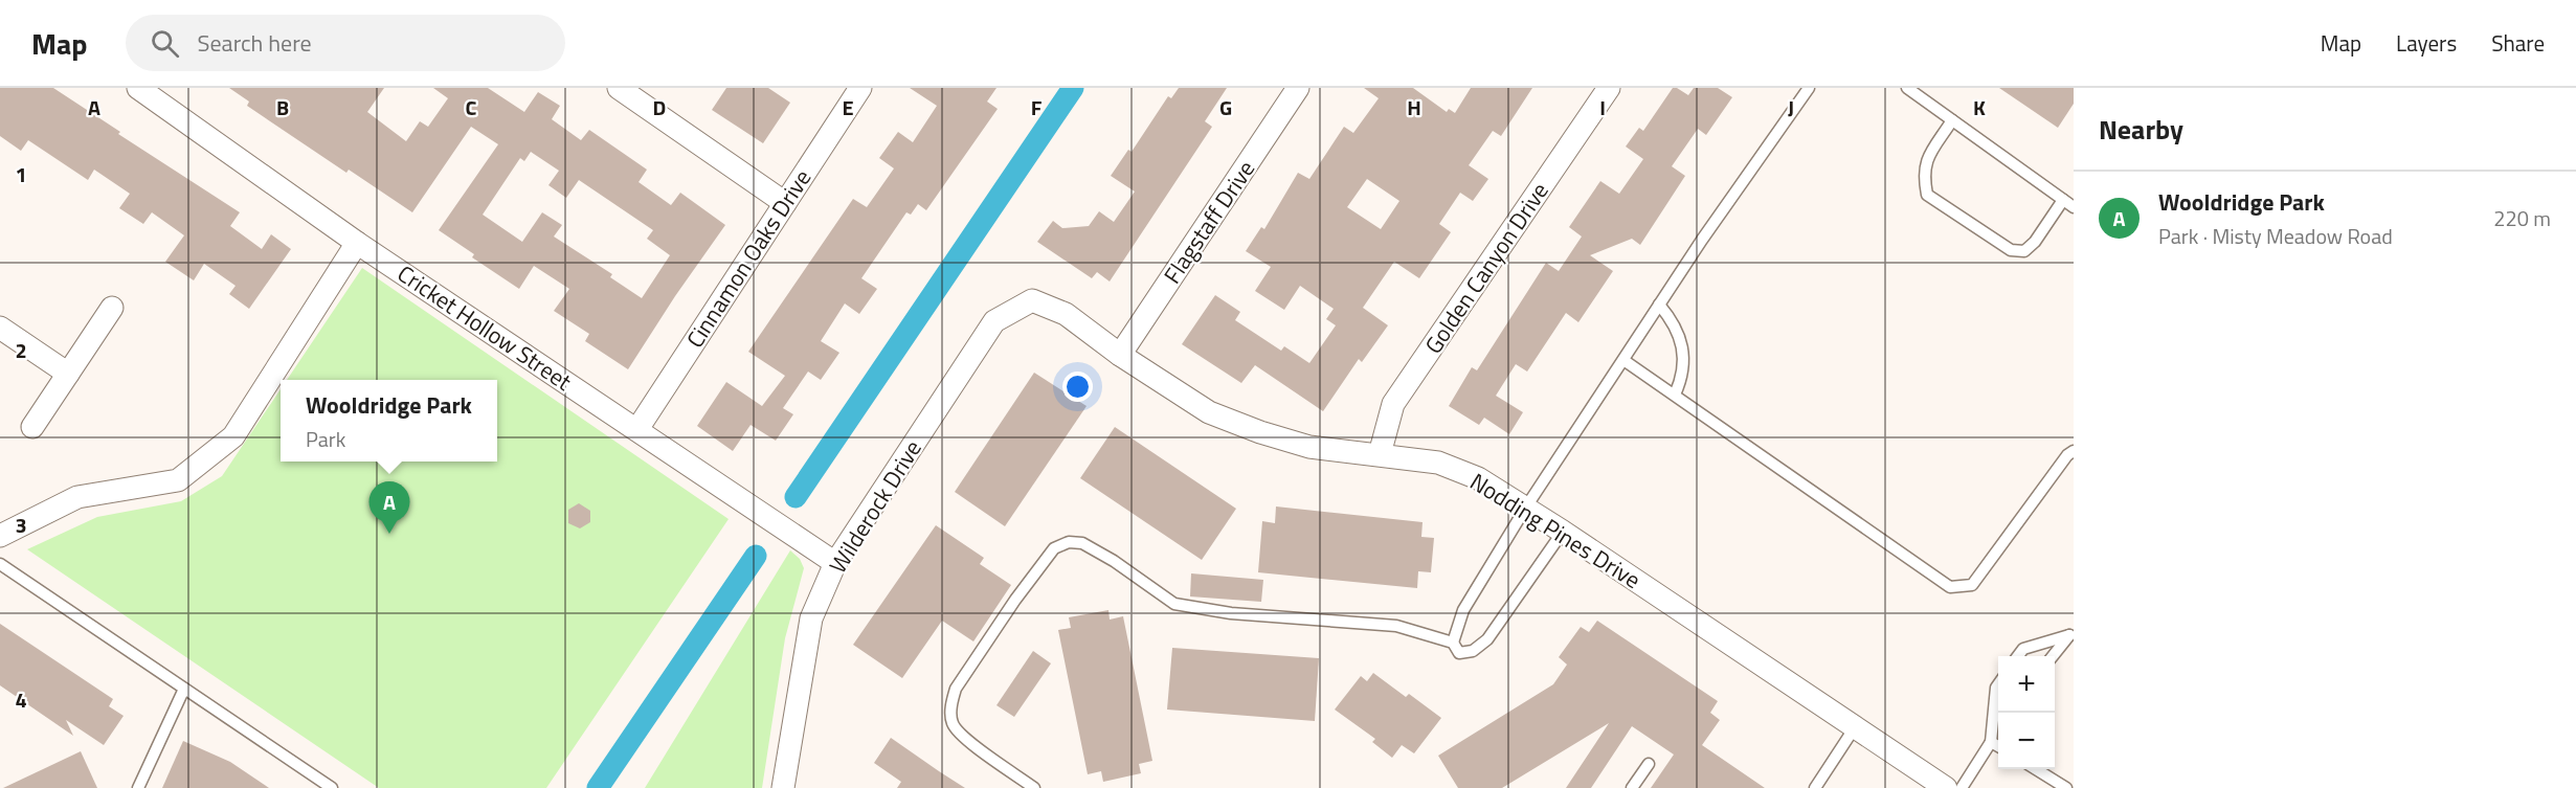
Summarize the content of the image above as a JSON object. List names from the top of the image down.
{
  "streets": {
    "street": [
      "Flagstaff Drive",
      "Cinnamon Oaks Drive",
      "Golden Canyon Drive",
      "Cricket Hollow Street",
      "Wilderock Drive",
      "Nodding Pines Drive"
    ]
  },
  "crossings": [
    ["Flagstaff Drive", "Nodding Pines Drive"],
    ["Cinnamon Oaks Drive", "Cricket Hollow Street"],
    ["Golden Canyon Drive", "Nodding Pines Drive"],
    ["Cricket Hollow Street", "Wilderock Drive"],
    ["Wilderock Drive", "Nodding Pines Drive"]
  ],
  "page": {
    "header": "Map",
    "search": "Search here",
    "nav": ["Map", "Layers", "Share"],
    "heading": "Nearby",
    "list": [
      {
        "mark": "A",
        "name": "Wooldridge Park",
        "note": "Park · Misty Meadow Road",
        "value": "220 m"
      }
    ],
    "popup": ["Wooldridge Park", "Park"],
    "pins": "A",
    "map_buttons": ["+", "−"]
  },
  "grid": {
    "columns": [
      "A",
      "B",
      "C",
      "D",
      "E",
      "F",
      "G",
      "H",
      "I",
      "J",
      "K"
    ],
    "rows": [
      "1",
      "2",
      "3",
      "4"
    ]
  }
}
